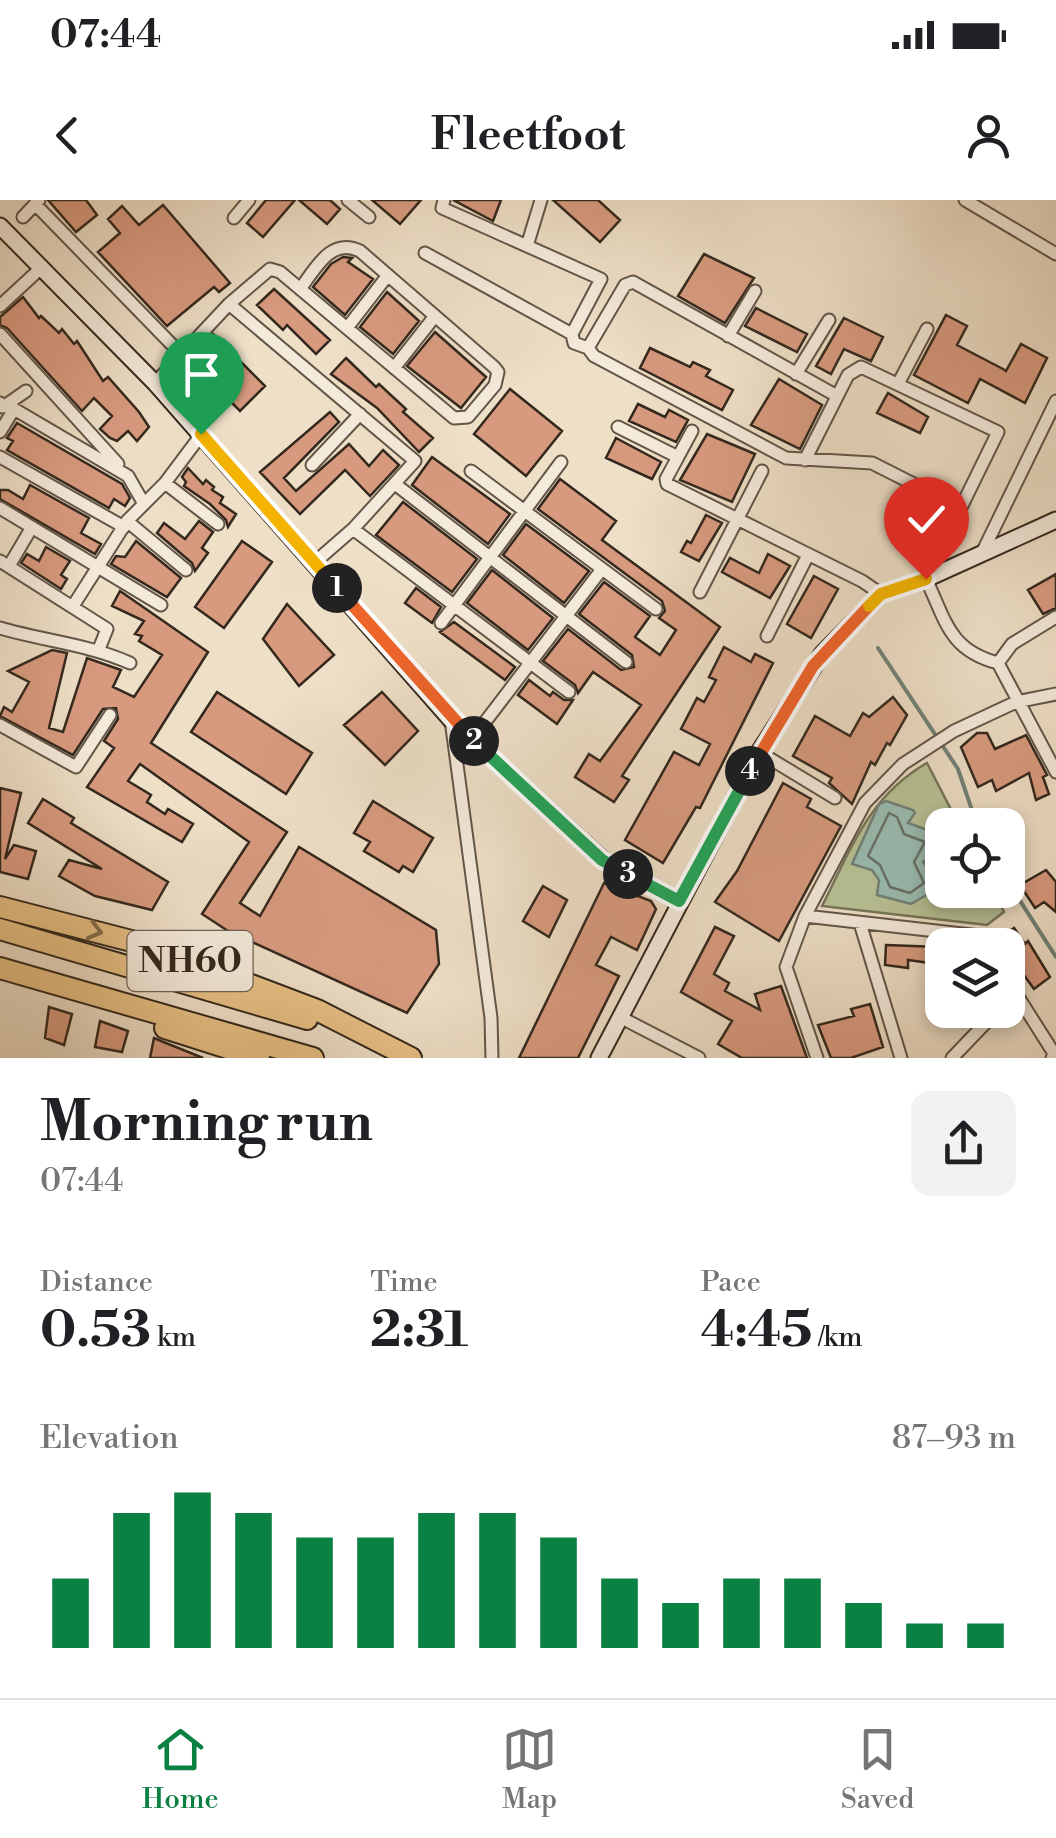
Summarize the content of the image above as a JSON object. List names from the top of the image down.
{
  "streets": {
    "highway": ["NH60"]
  },
  "page": {
    "status": "07:44",
    "header": "Fleetfoot",
    "pins": [
      "1",
      "2",
      "4",
      "3"
    ],
    "heading": ["Morning run", "07:44"],
    "stats": [
      ["Distance", "0.53 km"],
      ["Time", "2:31"],
      ["Pace", "4:45 /km"]
    ],
    "chart": ["Elevation", "87–93 m"],
    "tabs": ["Home", "Map", "Saved"]
  }
}
